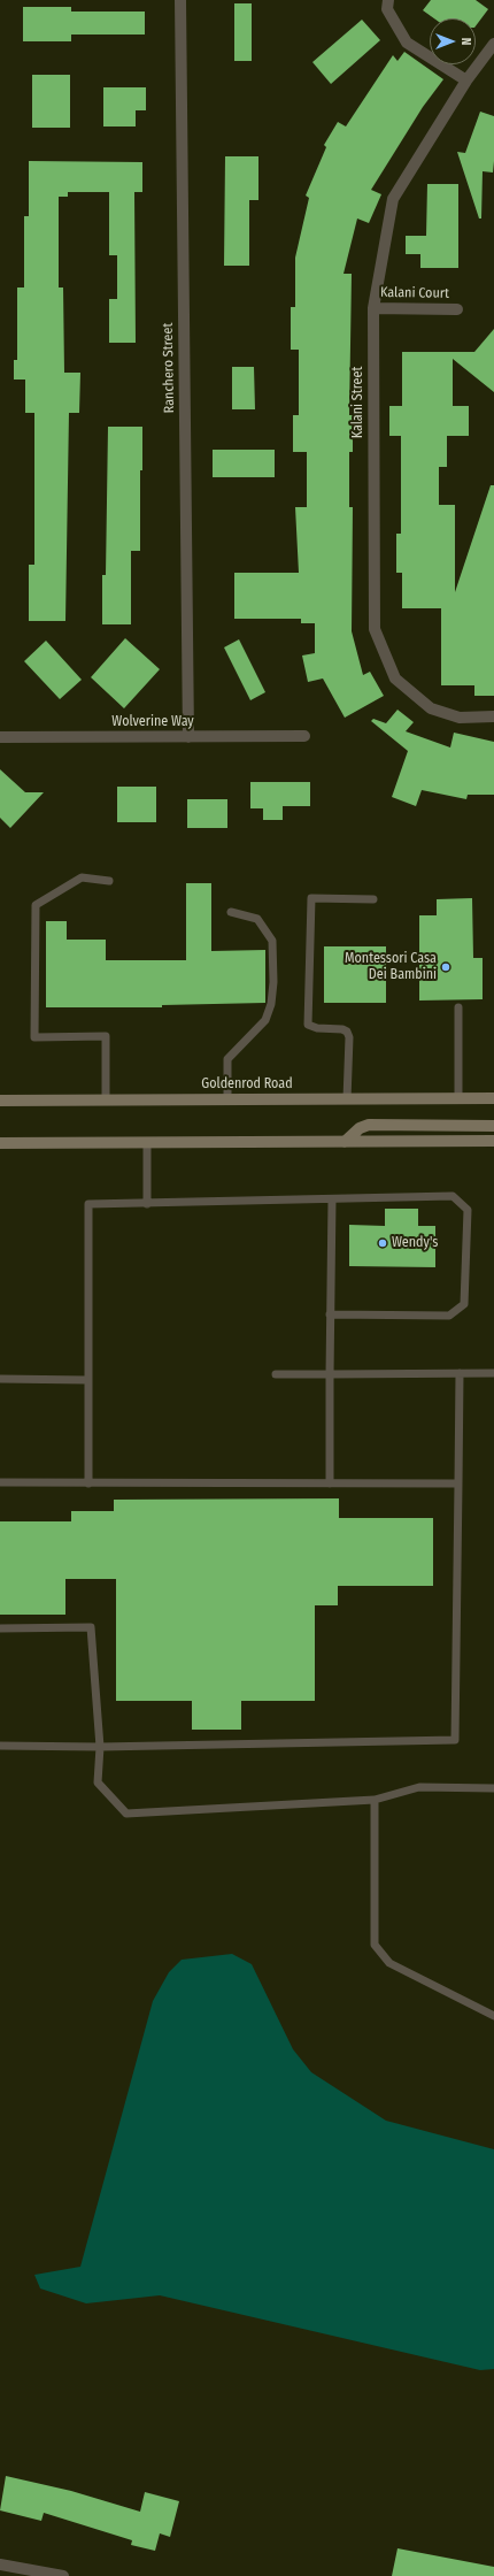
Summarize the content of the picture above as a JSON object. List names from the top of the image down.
{
  "streets": {
    "main road": ["Goldenrod Road"],
    "street": [
      "Kalani Court",
      "Ranchero Street",
      "Kalani Street",
      "Wolverine Way"
    ]
  },
  "crossings": [
    ["Kalani Court", "Kalani Street"],
    ["Ranchero Street", "Wolverine Way"]
  ],
  "places": ["Montessori Casa Dei Bambini", "Wendy's"],
  "north": "right"
}
